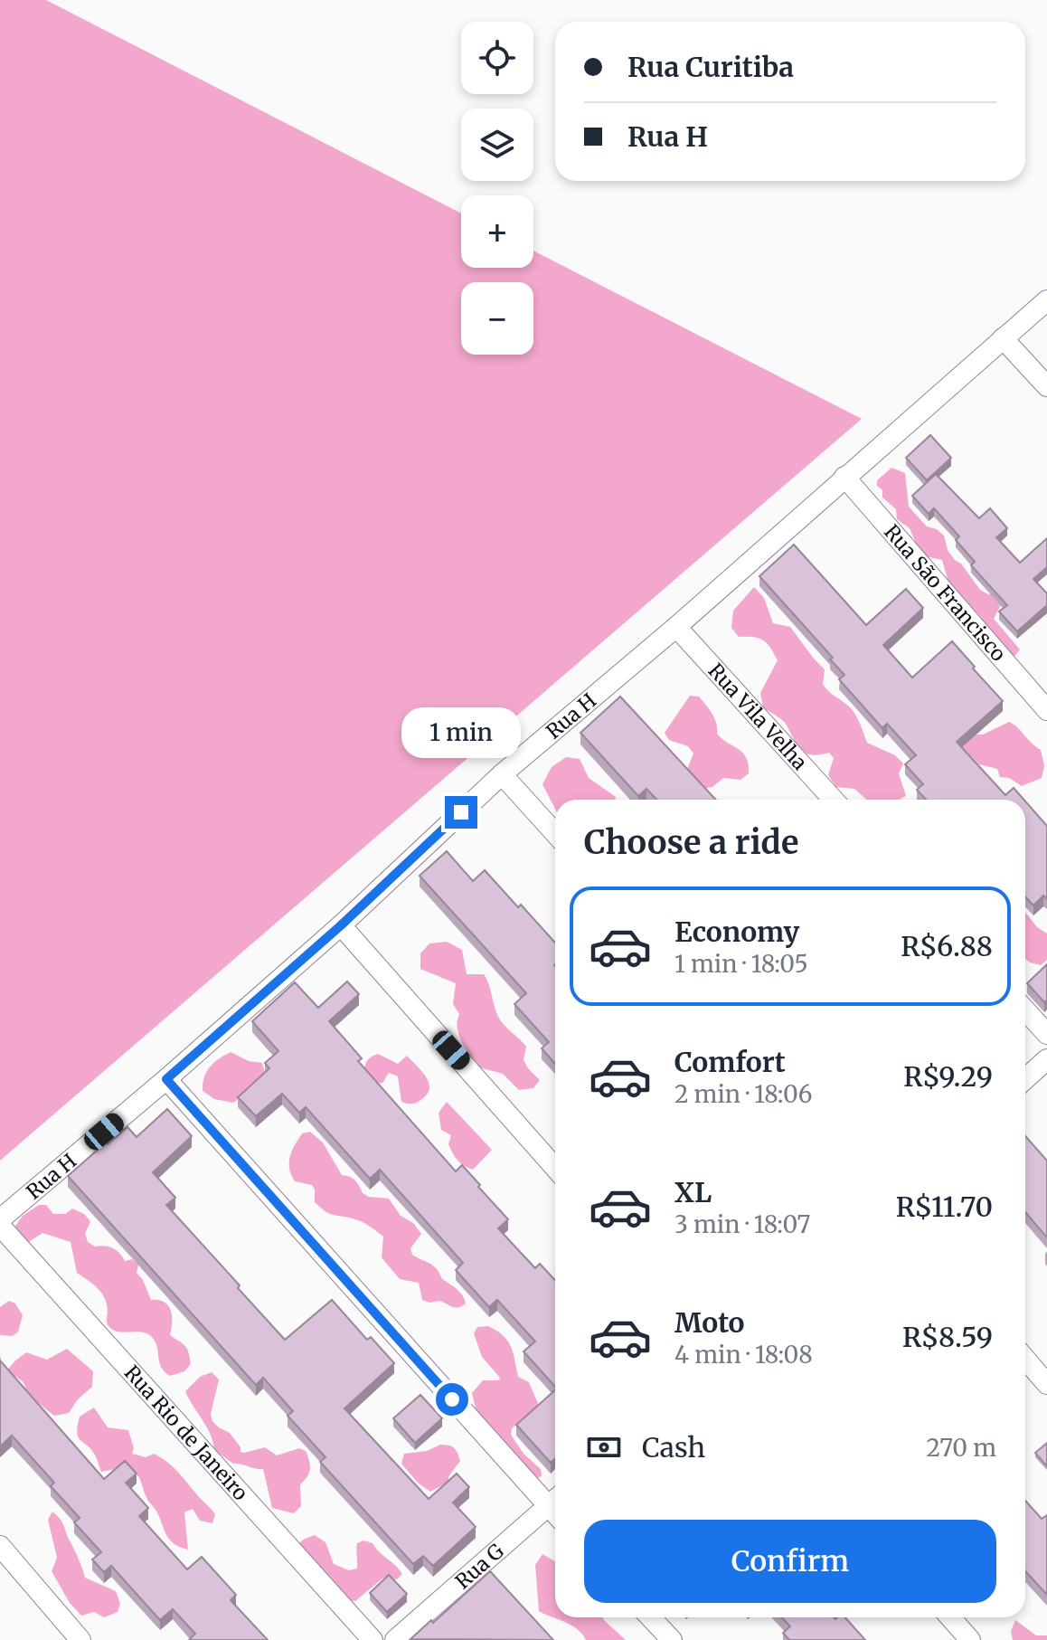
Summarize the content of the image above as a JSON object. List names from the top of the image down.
{
  "streets": {
    "street": [
      "Rua São Francisco",
      "Rua H",
      "Rua Vila Velha",
      "Rua Rio de Janeiro",
      "Rua G"
    ]
  },
  "crossings": [
    ["Rua São Francisco", "Rua H"],
    ["Rua H", "Rua Vila Velha"]
  ],
  "page": {
    "map_buttons": ["+", "−"],
    "banner": ["Rua Curitiba", "Rua H"],
    "bubble": "1 min",
    "heading": "Choose a ride",
    "list": [
      {
        "name": "Economy",
        "note": "1 min · 18:05",
        "value": "R$6.88"
      },
      {
        "name": "Comfort",
        "note": "2 min · 18:06",
        "value": "R$9.29"
      },
      {
        "name": "XL",
        "note": "3 min · 18:07",
        "value": "R$11.70"
      },
      {
        "name": "Moto",
        "note": "4 min · 18:08",
        "value": "R$8.59"
      }
    ],
    "pay": ["Cash", "270 m"],
    "buttons": "Confirm"
  }
}
